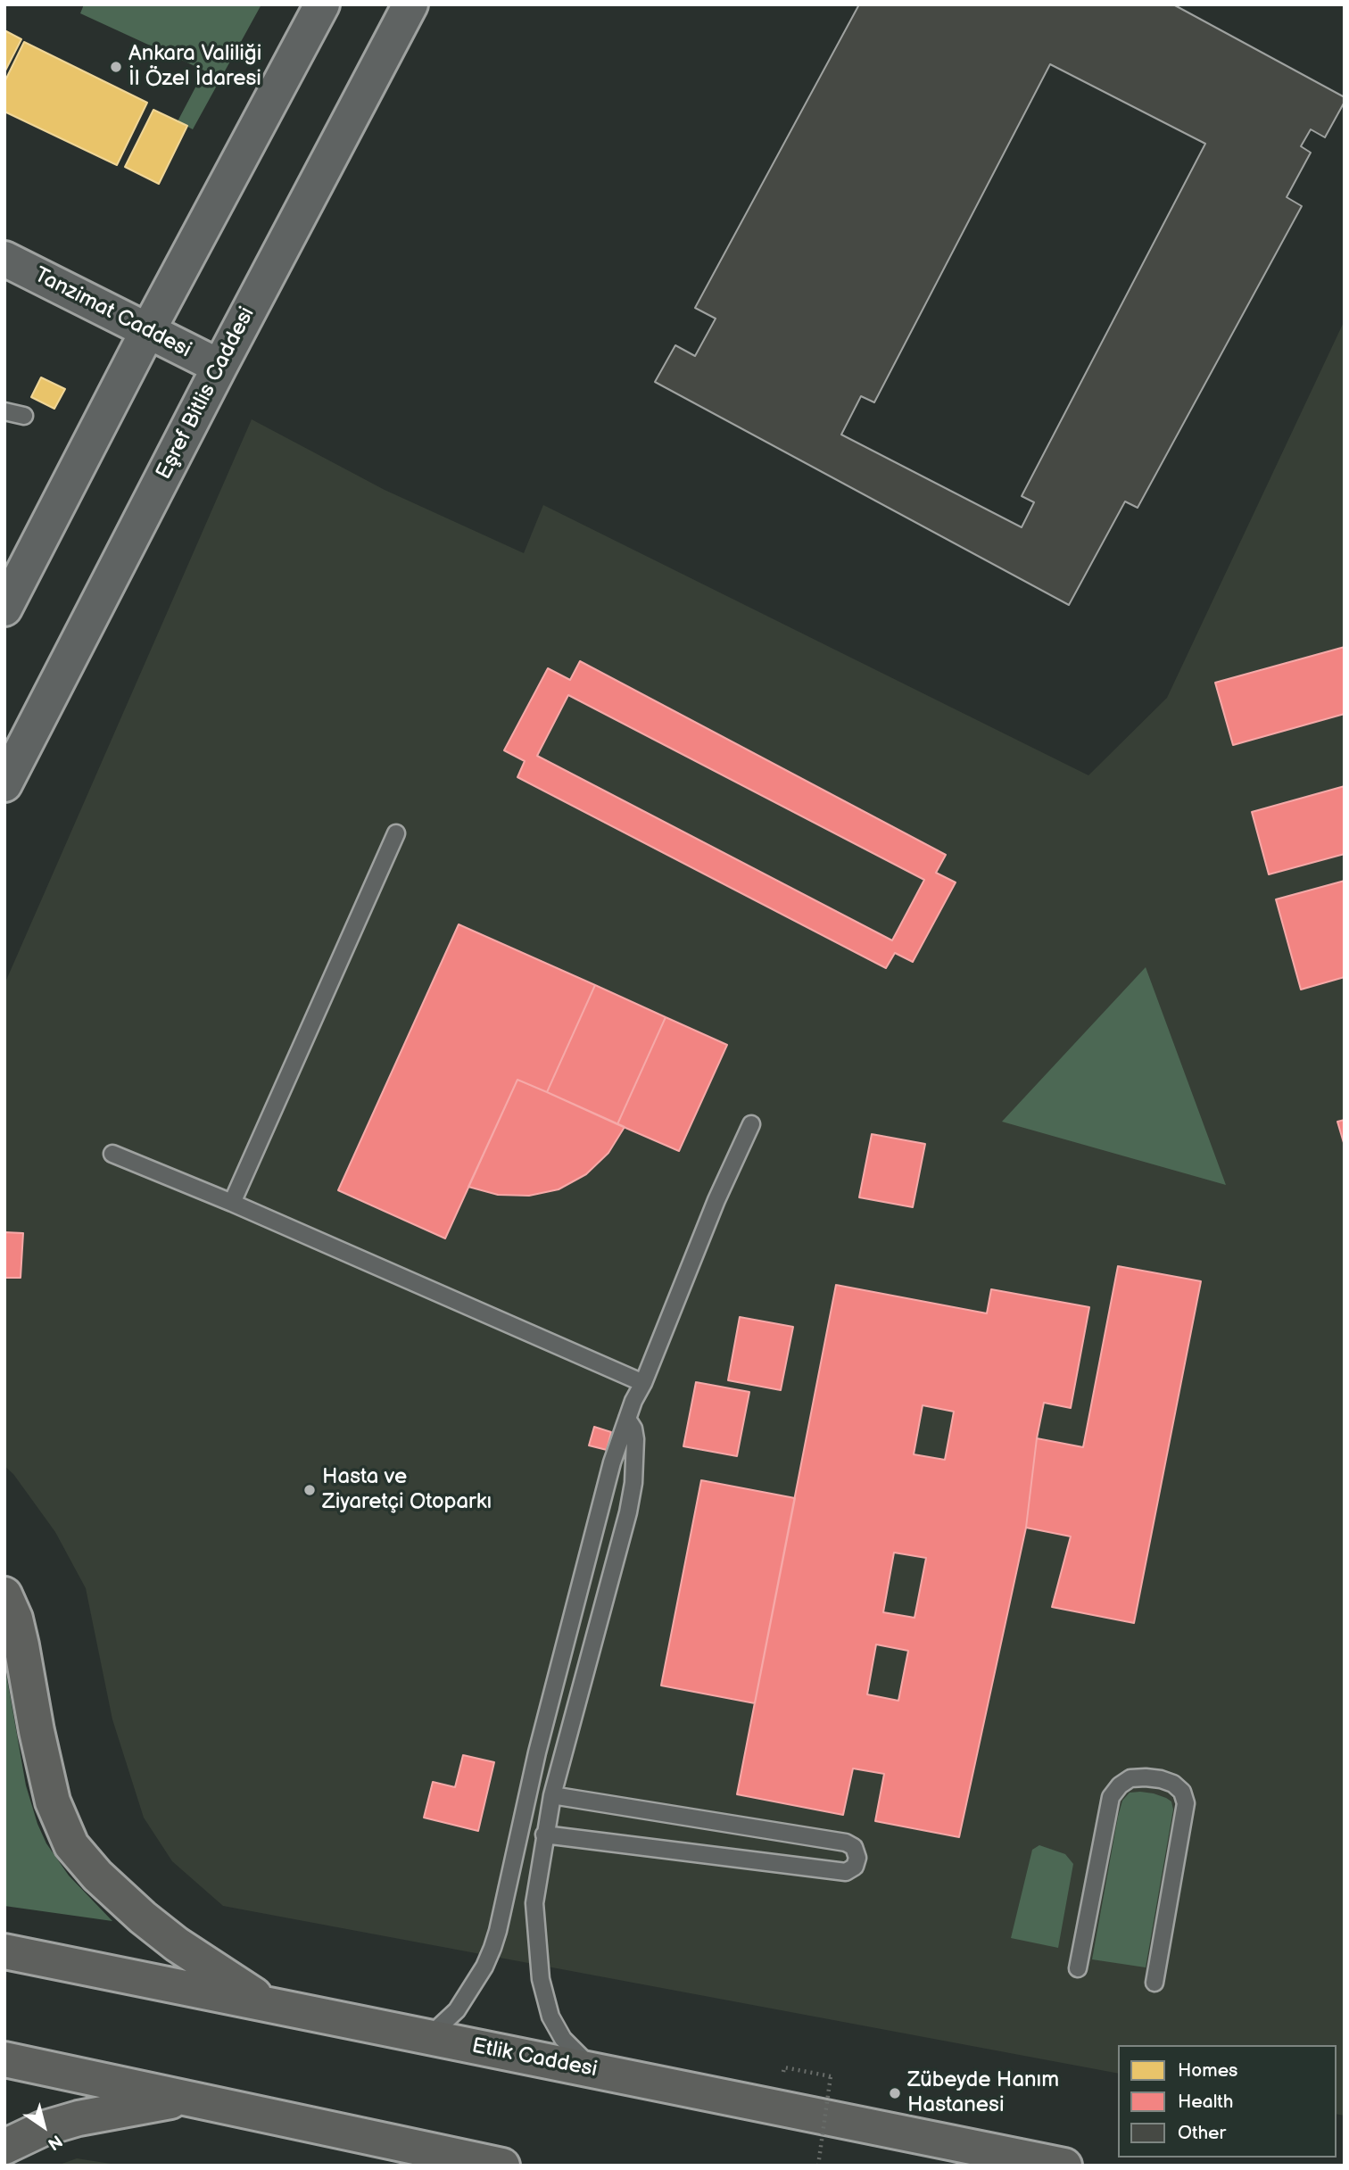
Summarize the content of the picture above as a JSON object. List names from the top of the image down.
{
  "streets": {
    "main road": ["Tanzimat Caddesi", "Eşref Bitlis Caddesi", "Etlik Caddesi"]
  },
  "crossings": [
    ["Tanzimat Caddesi", "Eşref Bitlis Caddesi"]
  ],
  "places": ["Ankara Valiliği İl Özel İdaresi", "Hasta ve Ziyaretçi Otoparkı", "Zübeyde Hanım Hastanesi"],
  "legend": ["Homes", "Health", "Other"],
  "north": "bottom right"
}
